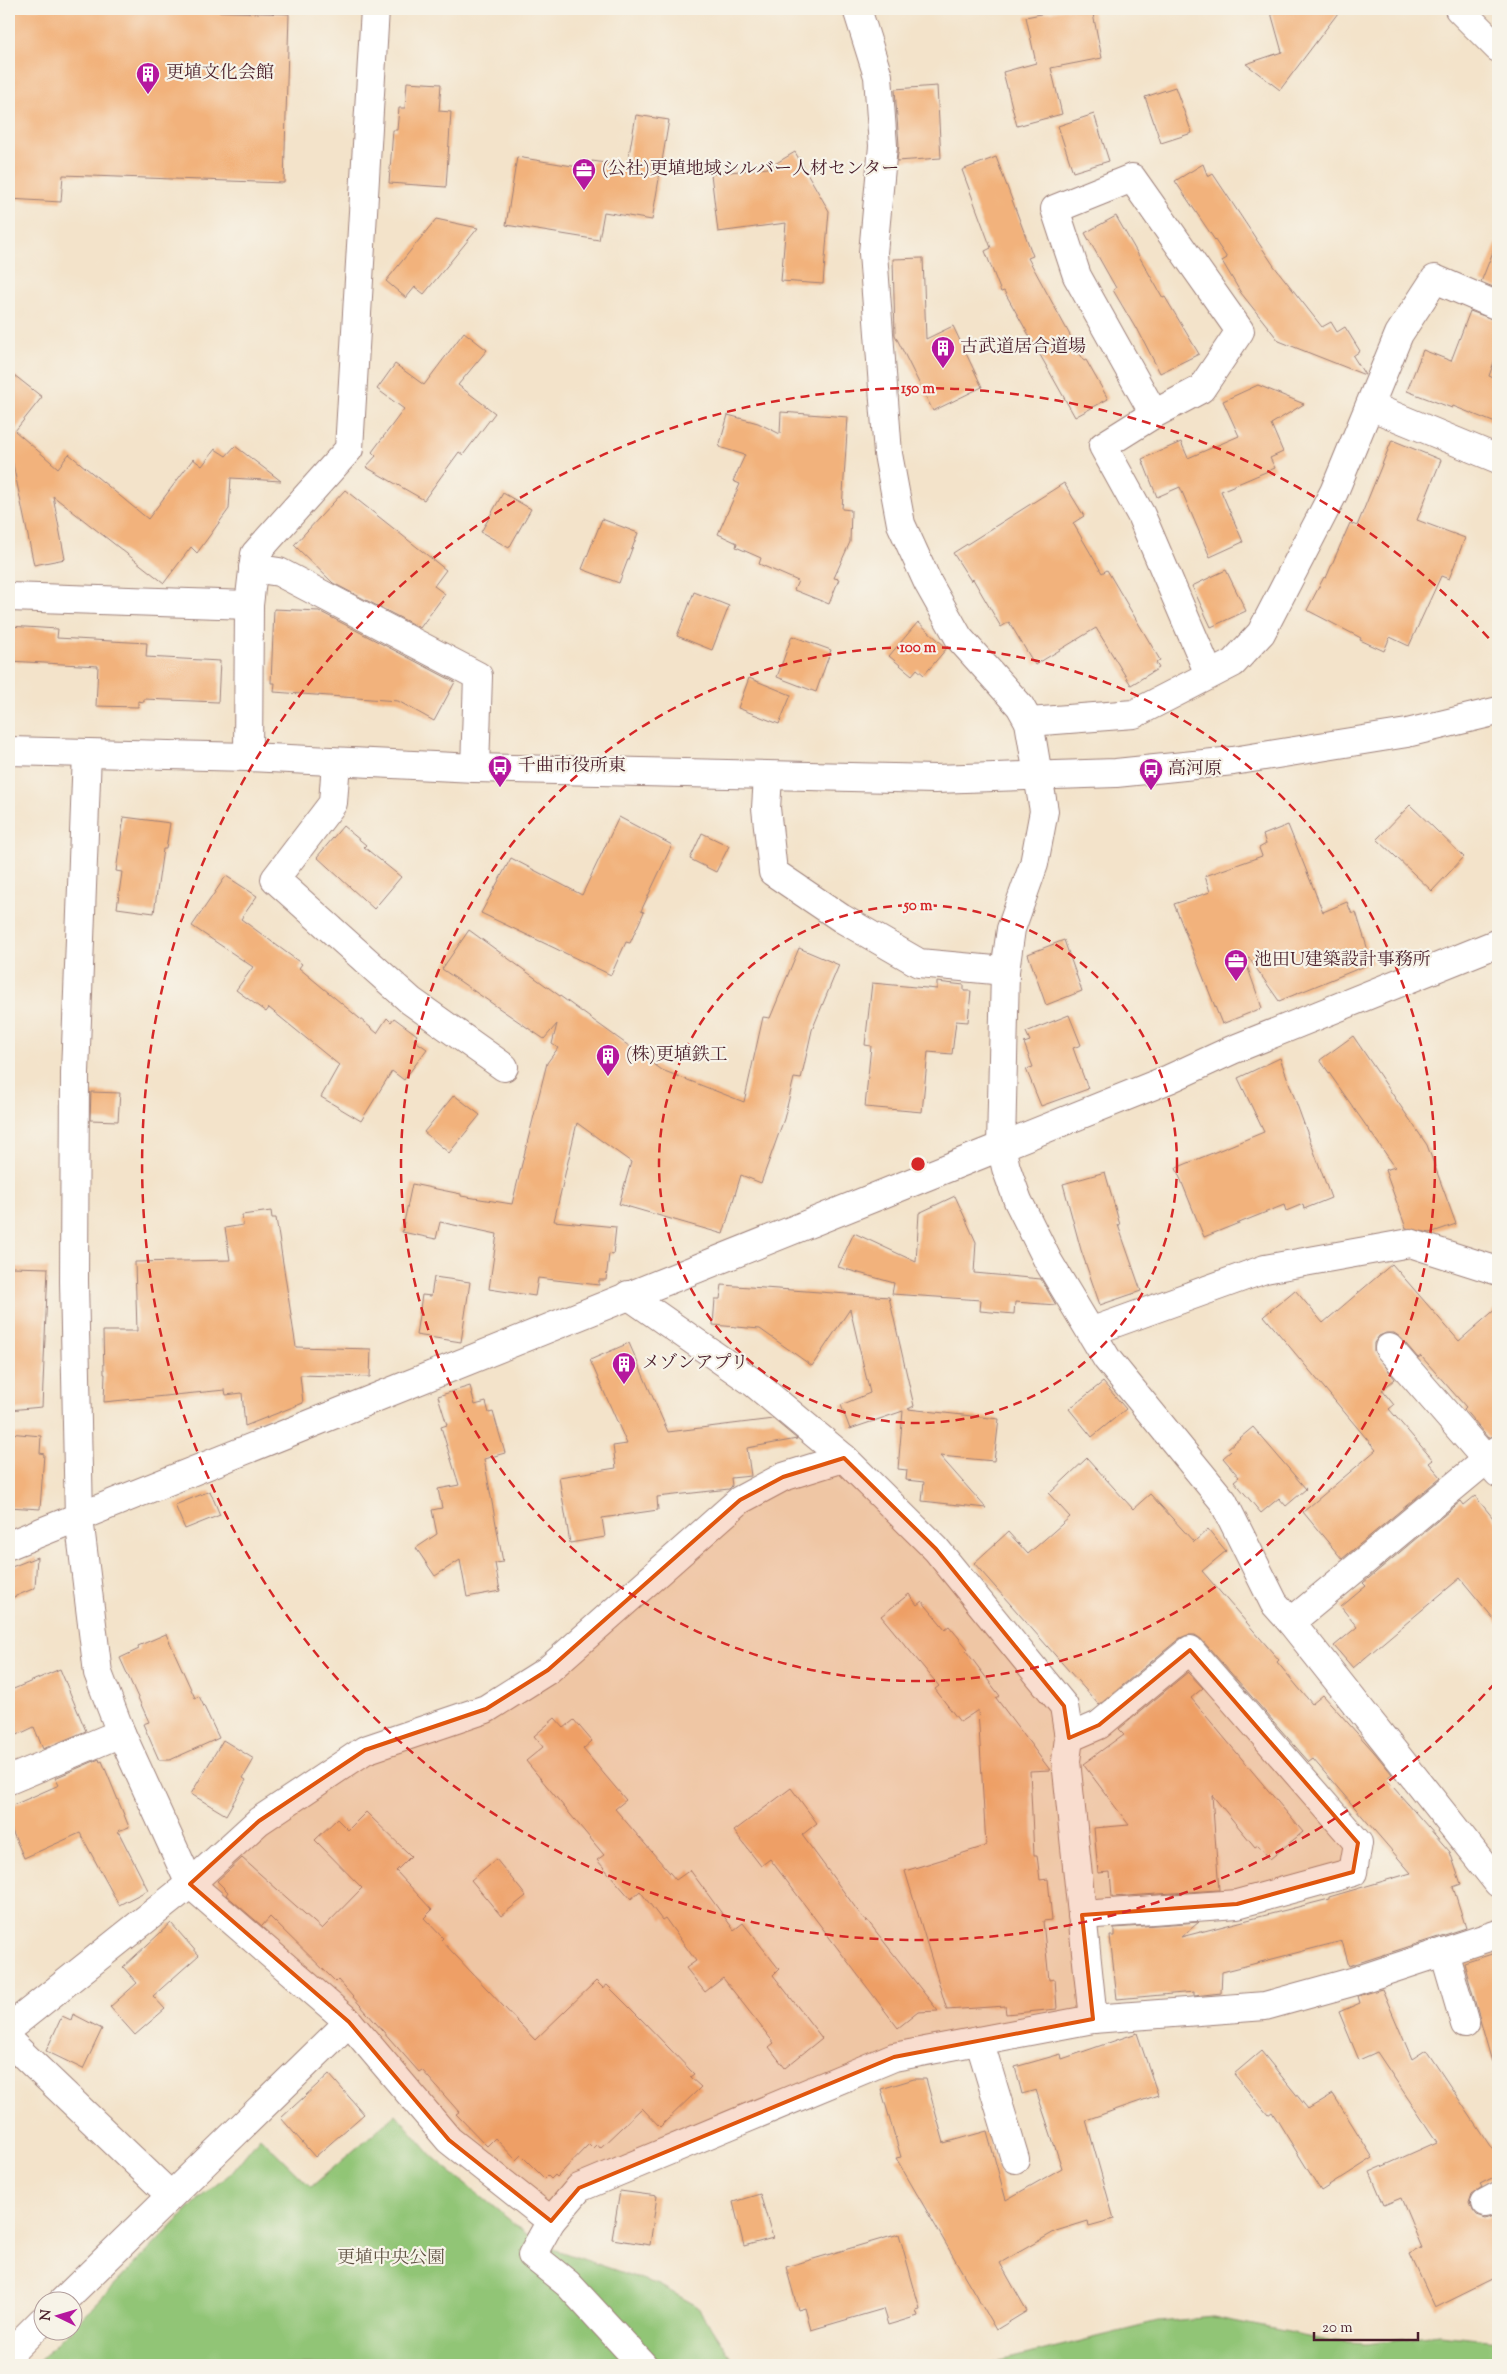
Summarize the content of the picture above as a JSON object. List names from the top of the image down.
{
  "parks": ["更埴中央公園"],
  "places": {
    "building": [
      "更埴文化会館",
      "古武道居合道場",
      "(株)更埴鉄工",
      "メゾンアプリ"
    ],
    "office": ["(公社)更埴地域シルバー人材センター", "池田U建築設計事務所"],
    "bus stop": ["千曲市役所東", "高河原"]
  },
  "scale_bar": "20 m",
  "north": "left",
  "rings": ["150 m", "100 m", "50 m"]
}
